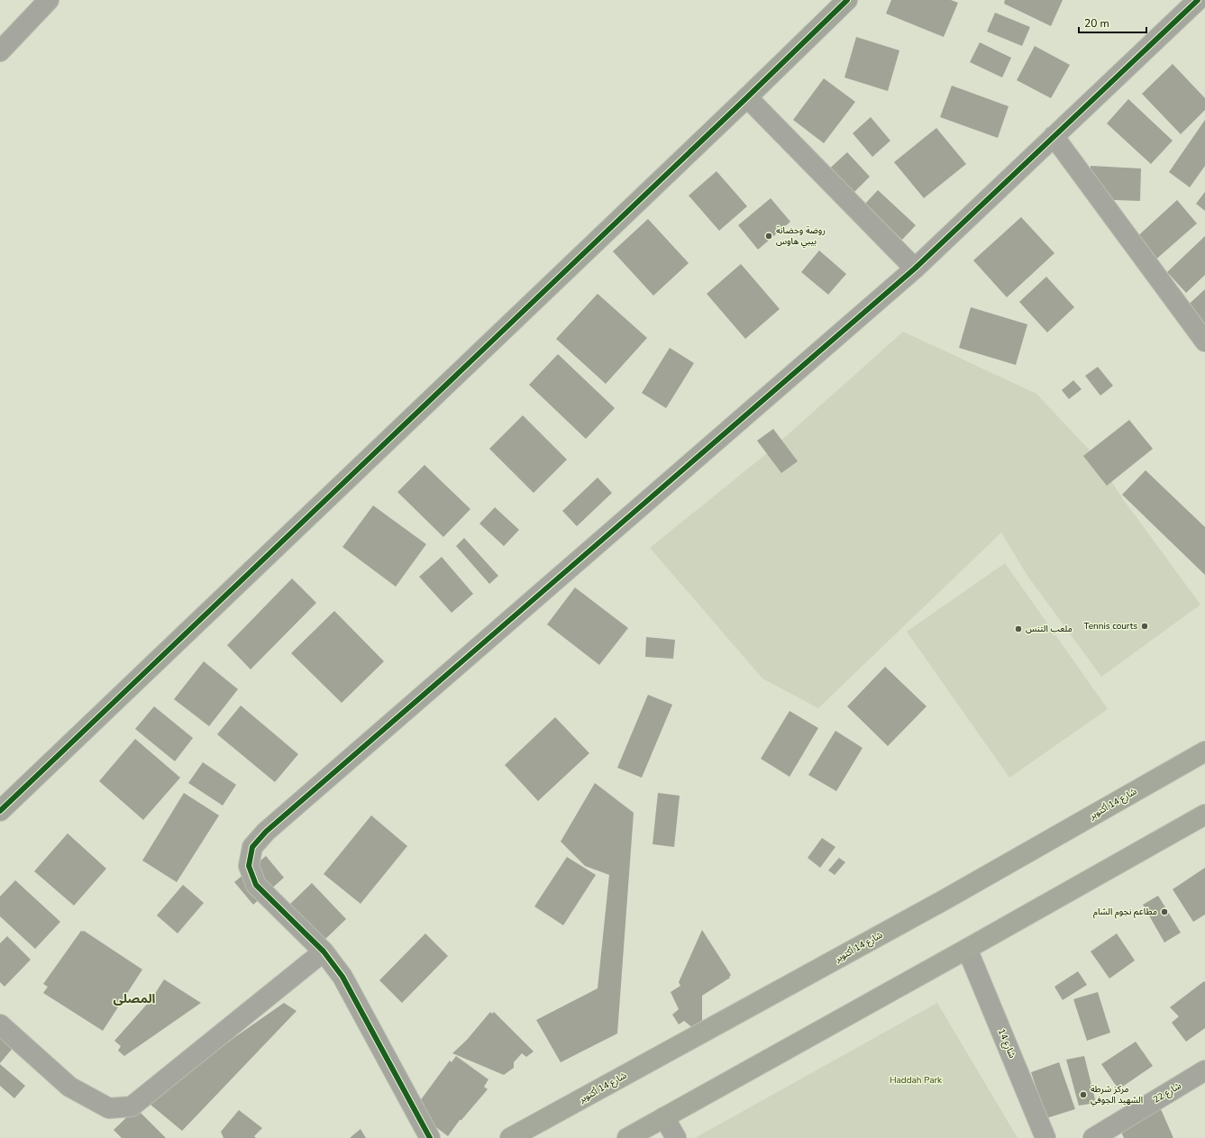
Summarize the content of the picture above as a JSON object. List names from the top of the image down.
{
  "streets": {
    "main road": ["شارع 14 أكتوبر"],
    "street": ["شارع 14", "شارع 22"]
  },
  "districts": ["المصلى"],
  "parks": ["Haddah Park"],
  "places": [
    "روضة وحضانة بيبي هاوس",
    "Tennis courts",
    "ملعب التنس",
    "مطاعم نجوم الشام",
    "مركز شرطة الشهيد الجوفي"
  ],
  "scale_bar": "20 m"
}
